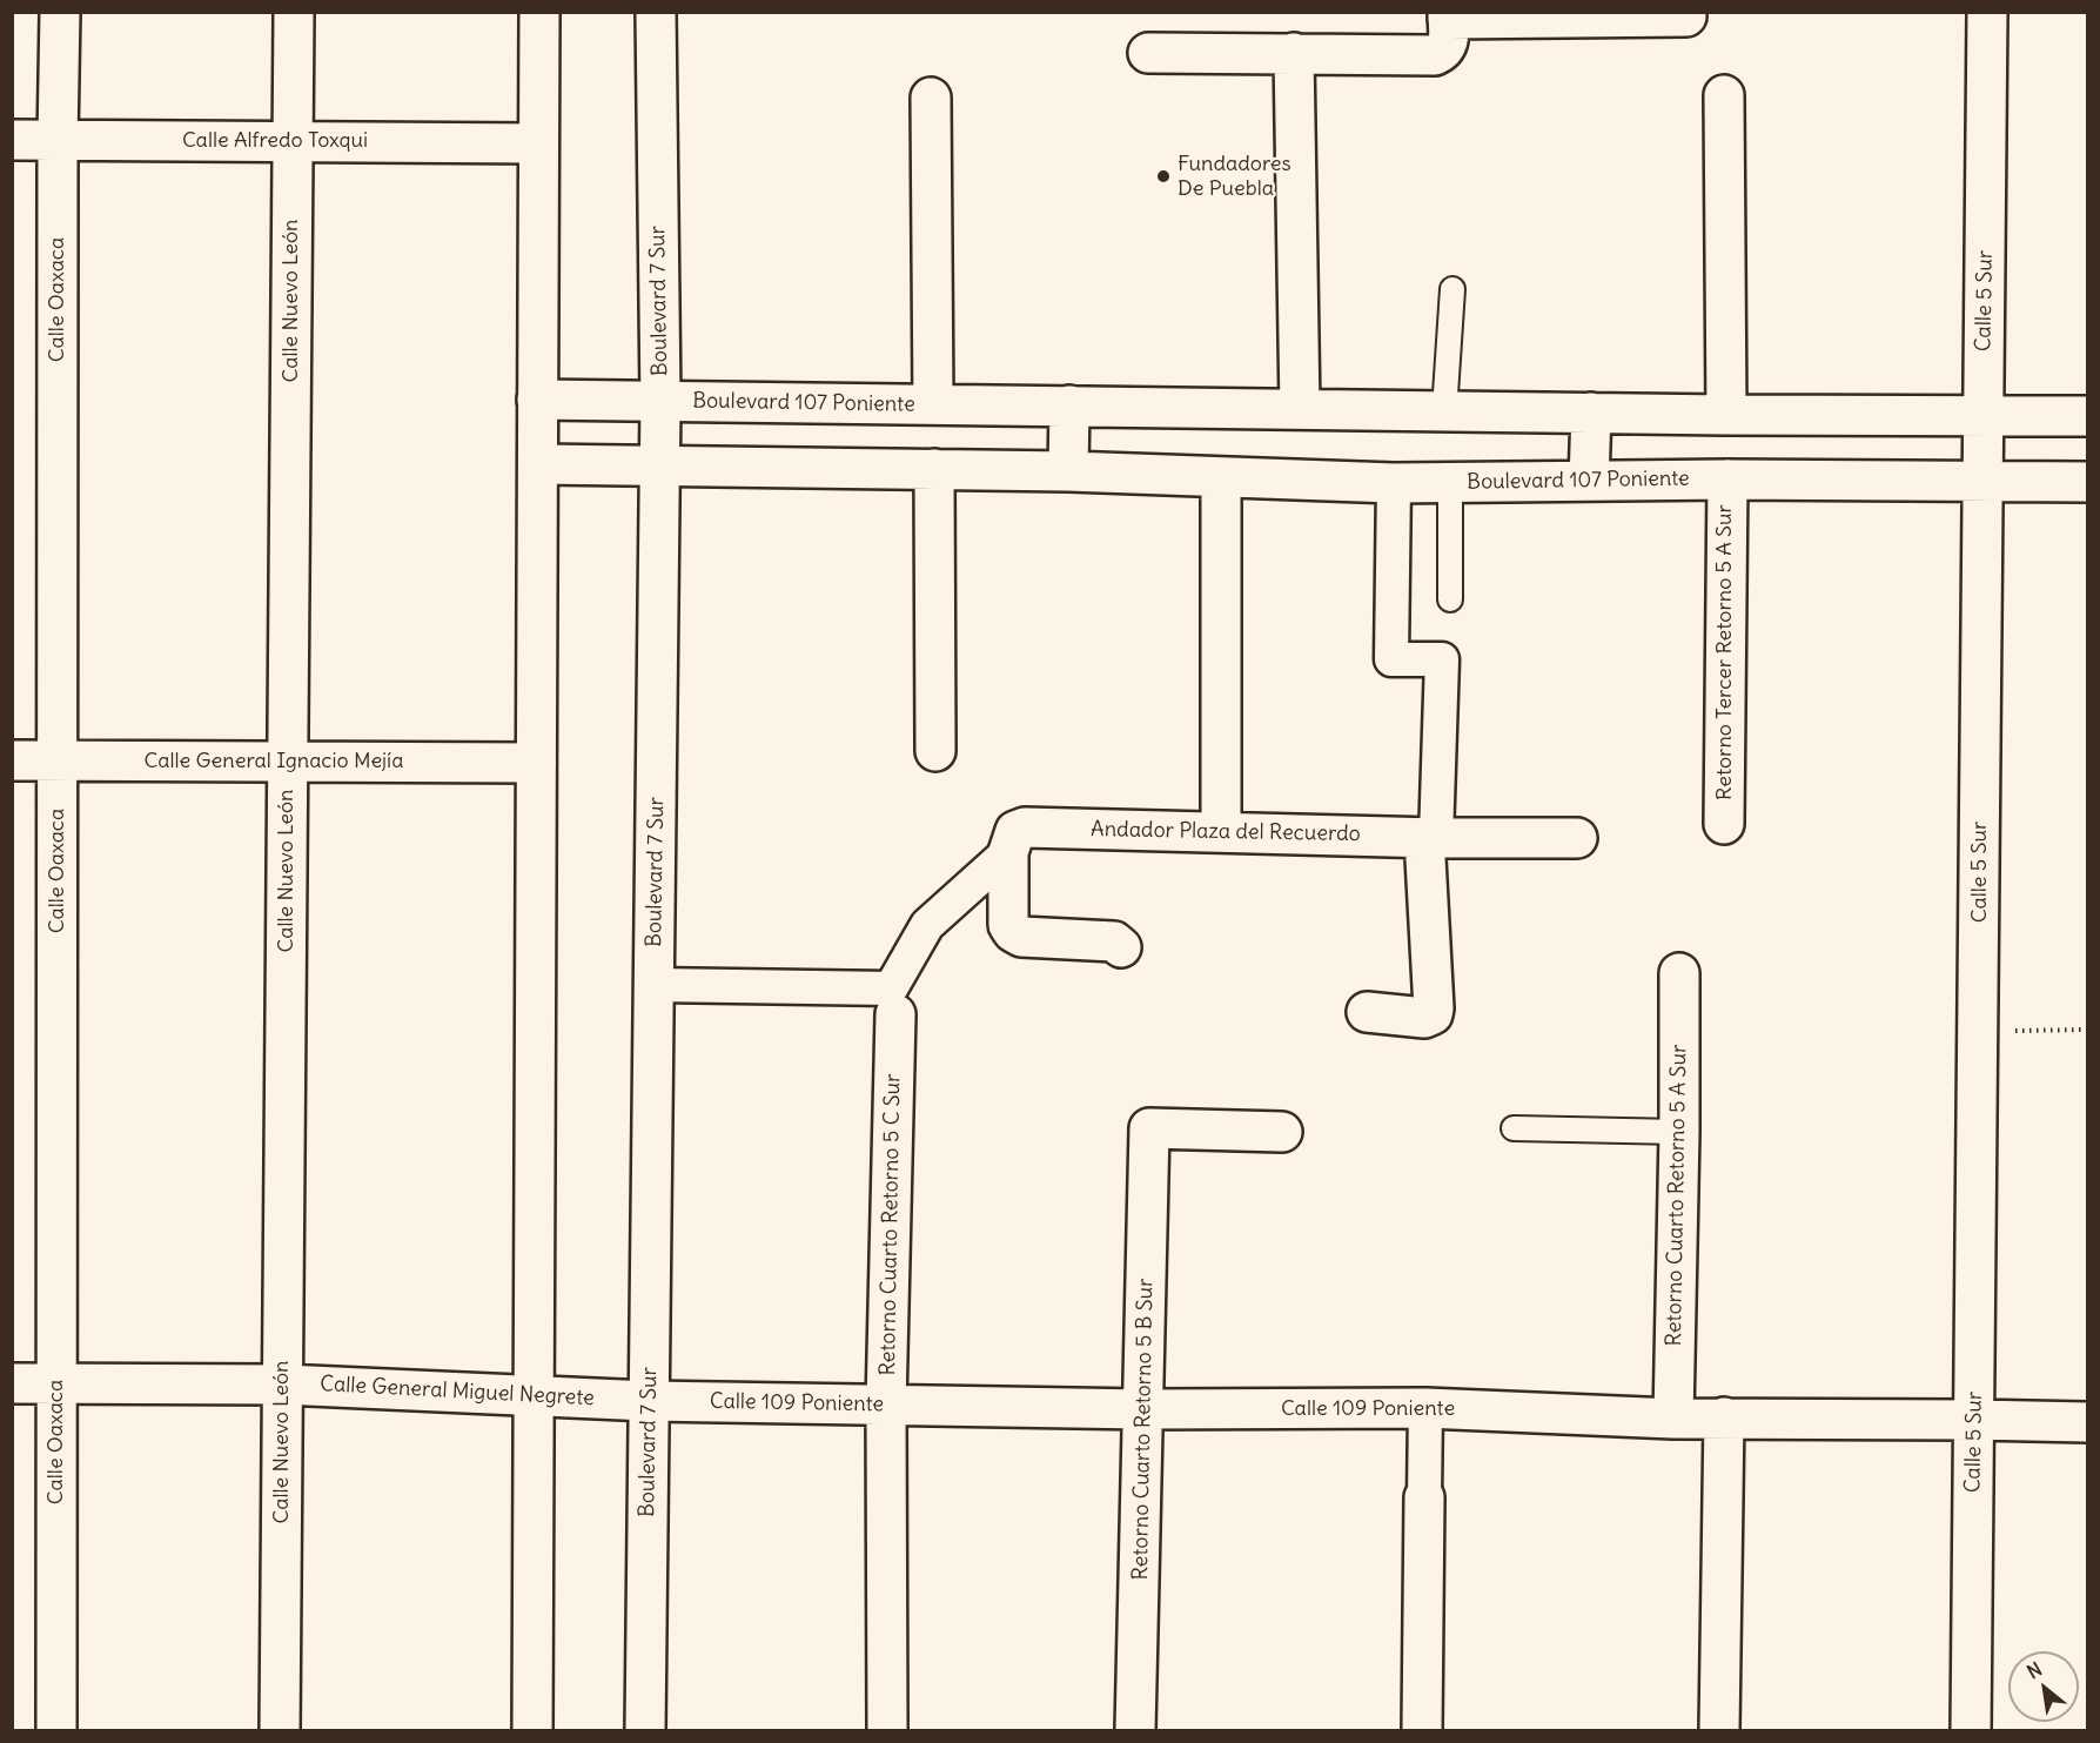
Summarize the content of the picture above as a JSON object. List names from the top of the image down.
{
  "streets": {
    "street": [
      "Calle Alfredo Toxqui",
      "Calle Oaxaca",
      "Calle Nuevo León",
      "Boulevard 7 Sur",
      "Calle 5 Sur",
      "Boulevard 107 Poniente",
      "Retorno Tercer Retorno 5 A Sur",
      "Calle General Ignacio Mejía",
      "Andador Plaza del Recuerdo",
      "Retorno Cuarto Retorno 5 A Sur",
      "Retorno Cuarto Retorno 5 C Sur",
      "Calle General Miguel Negrete",
      "Calle 109 Poniente",
      "Retorno Cuarto Retorno 5 B Sur"
    ]
  },
  "crossings": [
    ["Calle Alfredo Toxqui", "Calle Oaxaca"],
    ["Calle Alfredo Toxqui", "Calle Nuevo León"],
    ["Calle Oaxaca", "Calle General Ignacio Mejía"],
    ["Calle Oaxaca", "Calle General Miguel Negrete"],
    ["Calle Nuevo León", "Calle General Ignacio Mejía"],
    ["Calle Nuevo León", "Calle General Miguel Negrete"],
    ["Boulevard 7 Sur", "Boulevard 107 Poniente"],
    ["Boulevard 7 Sur", "Calle General Miguel Negrete"],
    ["Boulevard 7 Sur", "Calle 109 Poniente"],
    ["Calle 5 Sur", "Boulevard 107 Poniente"],
    ["Calle 5 Sur", "Calle 109 Poniente"],
    ["Boulevard 107 Poniente", "Retorno Tercer Retorno 5 A Sur"],
    ["Retorno Cuarto Retorno 5 A Sur", "Calle 109 Poniente"],
    ["Retorno Cuarto Retorno 5 C Sur", "Calle 109 Poniente"],
    ["Calle General Miguel Negrete", "Calle 109 Poniente"],
    ["Calle 109 Poniente", "Retorno Cuarto Retorno 5 B Sur"]
  ],
  "places": ["Fundadores De Puebla"],
  "north": "top left"
}
